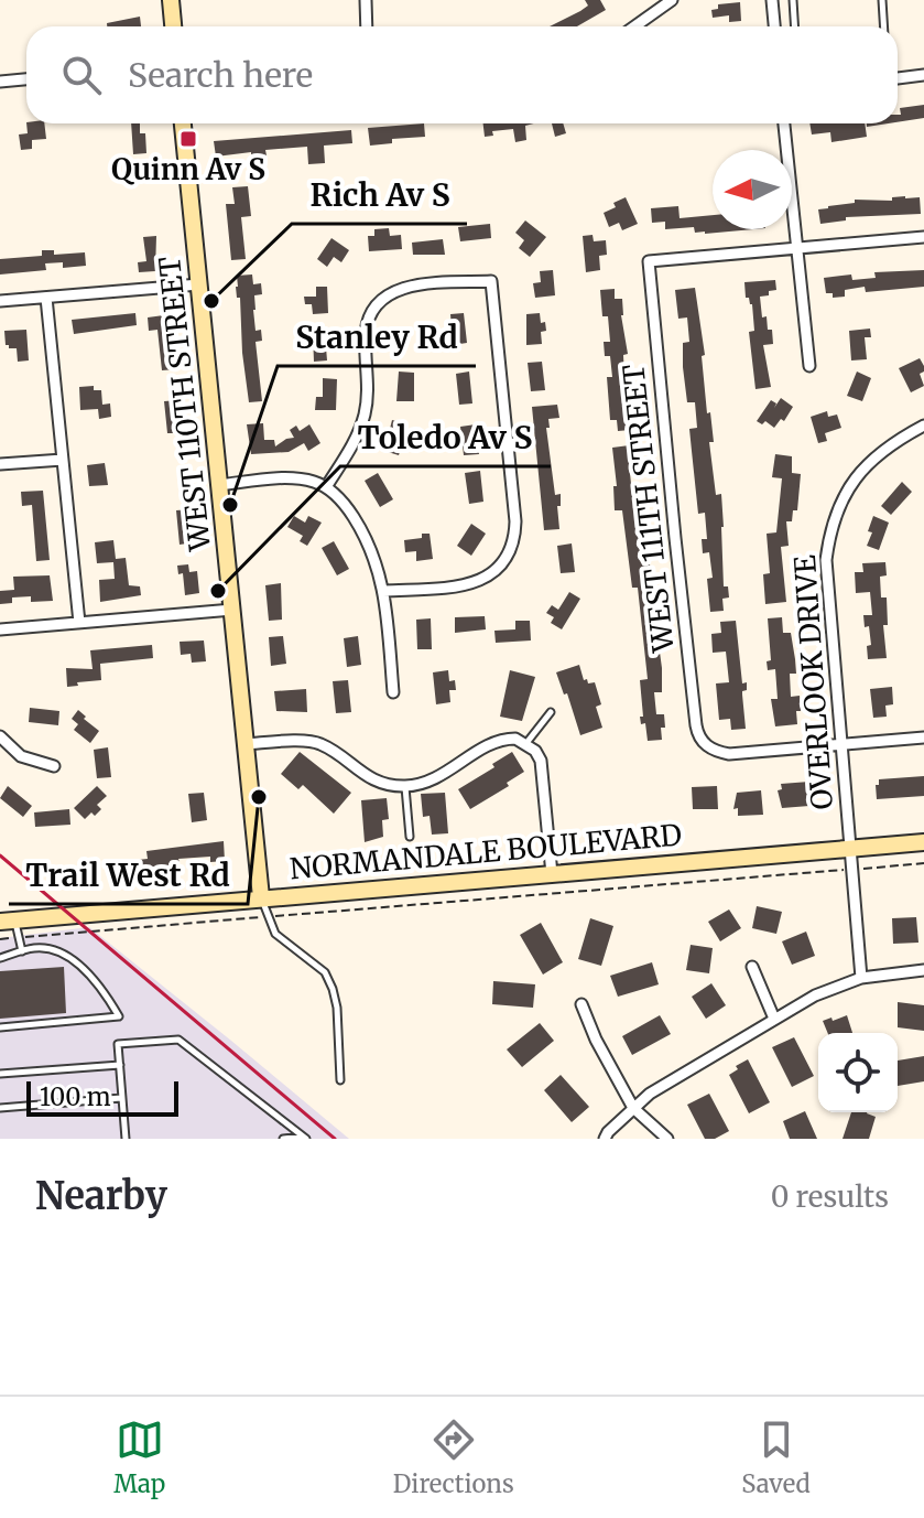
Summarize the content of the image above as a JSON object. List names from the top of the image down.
{
  "streets": {
    "street": [
      "WEST 110TH STREET",
      "WEST 111TH STREET",
      "OVERLOOK DRIVE",
      "NORMANDALE BOULEVARD"
    ]
  },
  "crossings": [
    ["WEST 110TH STREET", "NORMANDALE BOULEVARD"],
    ["WEST 111TH STREET", "OVERLOOK DRIVE"],
    ["OVERLOOK DRIVE", "NORMANDALE BOULEVARD"]
  ],
  "places": {
    "transit": ["Quinn Av S"],
    "other": [
      "Rich Av S",
      "Stanley Rd",
      "Toledo Av S",
      "Trail West Rd"
    ]
  },
  "scale_bar": "100 m",
  "north": "left",
  "page": {
    "search": "Search here",
    "scale": "100 m",
    "heading": ["Nearby", "0 results"],
    "nav": ["Map", "Directions", "Saved"]
  }
}
